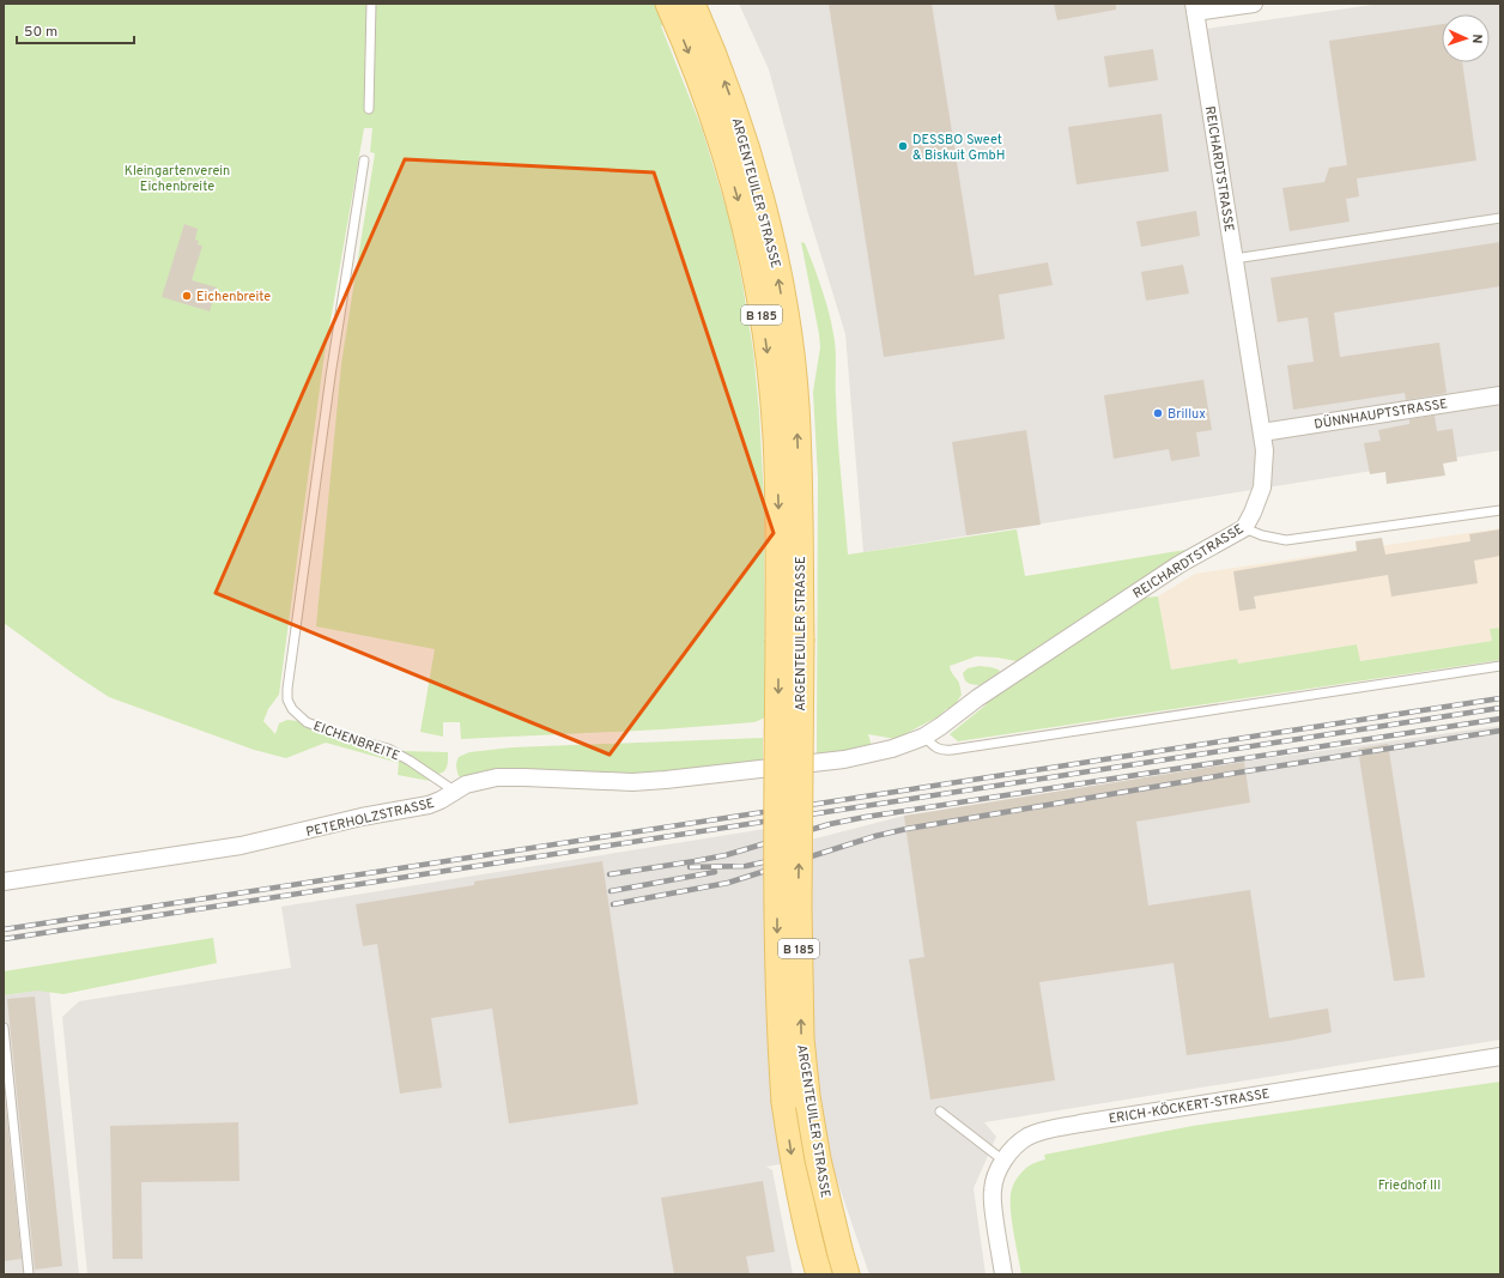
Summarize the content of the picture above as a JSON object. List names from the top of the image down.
{
  "streets": {
    "main road": ["ARGENTEUILER STRASSE", "B 185"],
    "street": [
      "REICHARDTSTRASSE",
      "DÜNNHAUPTSTRASSE",
      "PETERHOLZSTRASSE",
      "ERICH-KÖCKERT-STRASSE"
    ],
    "lane": ["EICHENBREITE"]
  },
  "crossings": [
    ["REICHARDTSTRASSE", "DÜNNHAUPTSTRASSE"],
    ["REICHARDTSTRASSE", "PETERHOLZSTRASSE"],
    ["EICHENBREITE", "PETERHOLZSTRASSE"]
  ],
  "parks": ["Kleingartenverein Eichenbreite", "Friedhof III"],
  "places": ["DESSBO Sweet & Biskuit GmbH", "Eichenbreite", "Brillux"],
  "scale_bar": "50 m",
  "north": "right"
}
